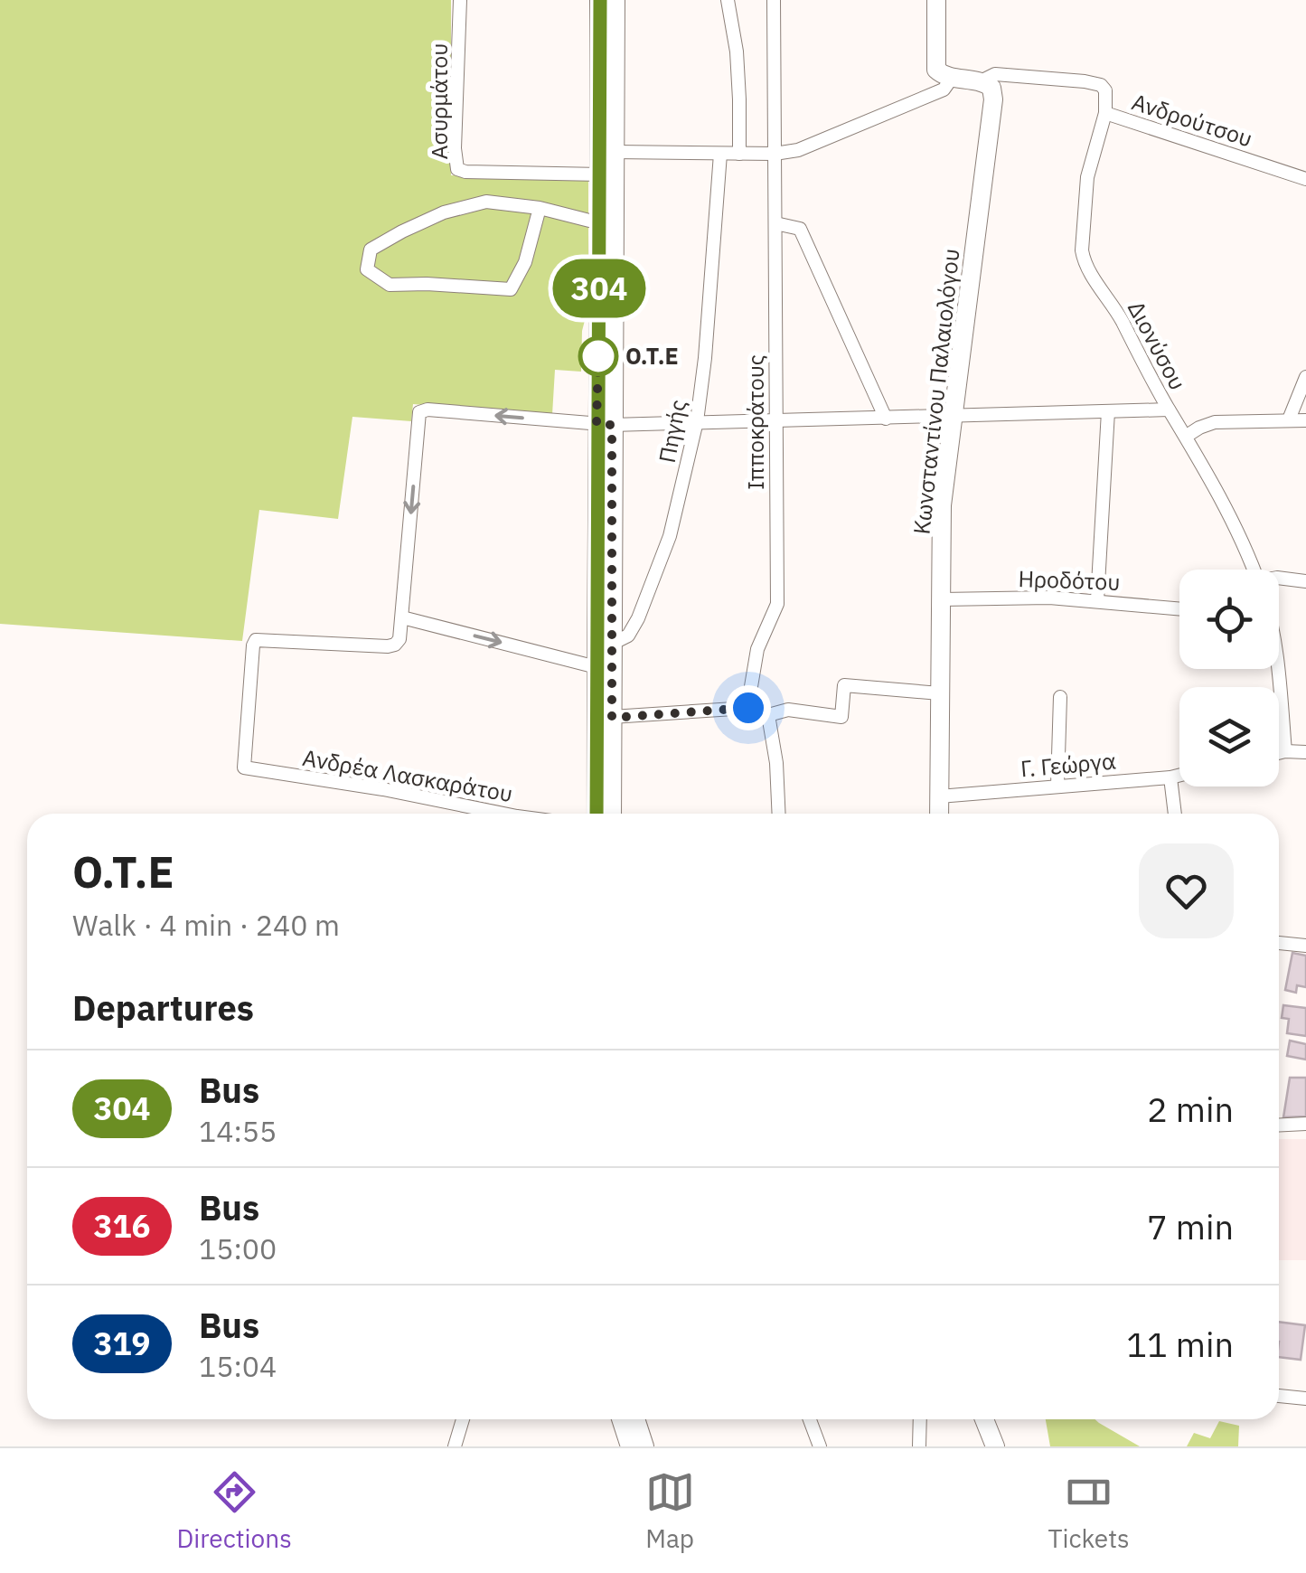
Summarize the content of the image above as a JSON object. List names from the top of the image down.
{
  "streets": {
    "main road": ["Κωνσταντίνου Παλαιολόγου"],
    "street": [
      "Ασυρμάτου",
      "Ανδρούτσου",
      "Διονύσου",
      "Ιπποκράτους",
      "Πηγής",
      "Ηροδότου",
      "Γ. Γεώργα",
      "Ανδρέα Λασκαράτου"
    ]
  },
  "crossings": [
    ["Ανδρούτσου", "Διονύσου"],
    ["Ανδρούτσου", "Κωνσταντίνου Παλαιολόγου"],
    ["Κωνσταντίνου Παλαιολόγου", "Ηροδότου"],
    ["Κωνσταντίνου Παλαιολόγου", "Γ. Γεώργα"]
  ],
  "places": ["Ο.Τ.Ε"],
  "lines": ["bus line 304"],
  "page": {
    "on_map": "304",
    "heading": [
      ["Ο.Τ.Ε", "Walk · 4 min · 240 m"],
      "Departures"
    ],
    "list": [
      {
        "mark": "304",
        "name": "Bus",
        "note": "14:55",
        "value": "2 min"
      },
      {
        "mark": "316",
        "name": "Bus",
        "note": "15:00",
        "value": "7 min"
      },
      {
        "mark": "319",
        "name": "Bus",
        "note": "15:04",
        "value": "11 min"
      }
    ],
    "tabs": ["Directions", "Map", "Tickets"]
  }
}
